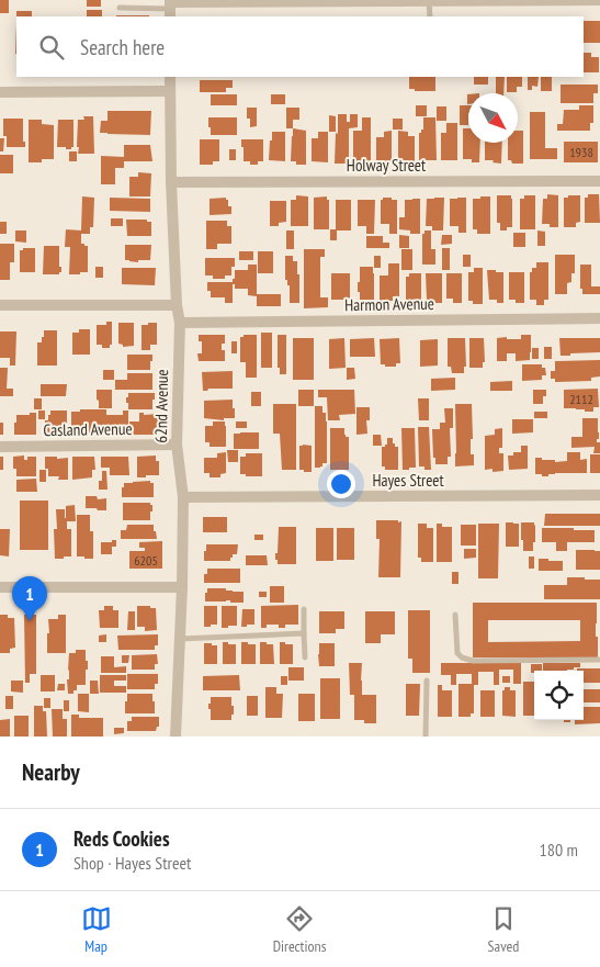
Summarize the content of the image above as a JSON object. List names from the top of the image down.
{
  "streets": {
    "street": [
      "Holway Street",
      "Harmon Avenue",
      "62nd Avenue",
      "Casland Avenue",
      "Hayes Street"
    ]
  },
  "crossings": [
    ["Holway Street", "62nd Avenue"],
    ["Harmon Avenue", "62nd Avenue"],
    ["62nd Avenue", "Casland Avenue"],
    ["62nd Avenue", "Hayes Street"]
  ],
  "house_numbers": ["1938", "2112", "6205"],
  "north": "bottom right",
  "page": {
    "search": "Search here",
    "pins": "1",
    "heading": "Nearby",
    "list": [
      {
        "mark": "1",
        "name": "Reds Cookies",
        "note": "Shop · Hayes Street",
        "value": "180 m"
      }
    ],
    "nav": ["Map", "Directions", "Saved"]
  }
}
